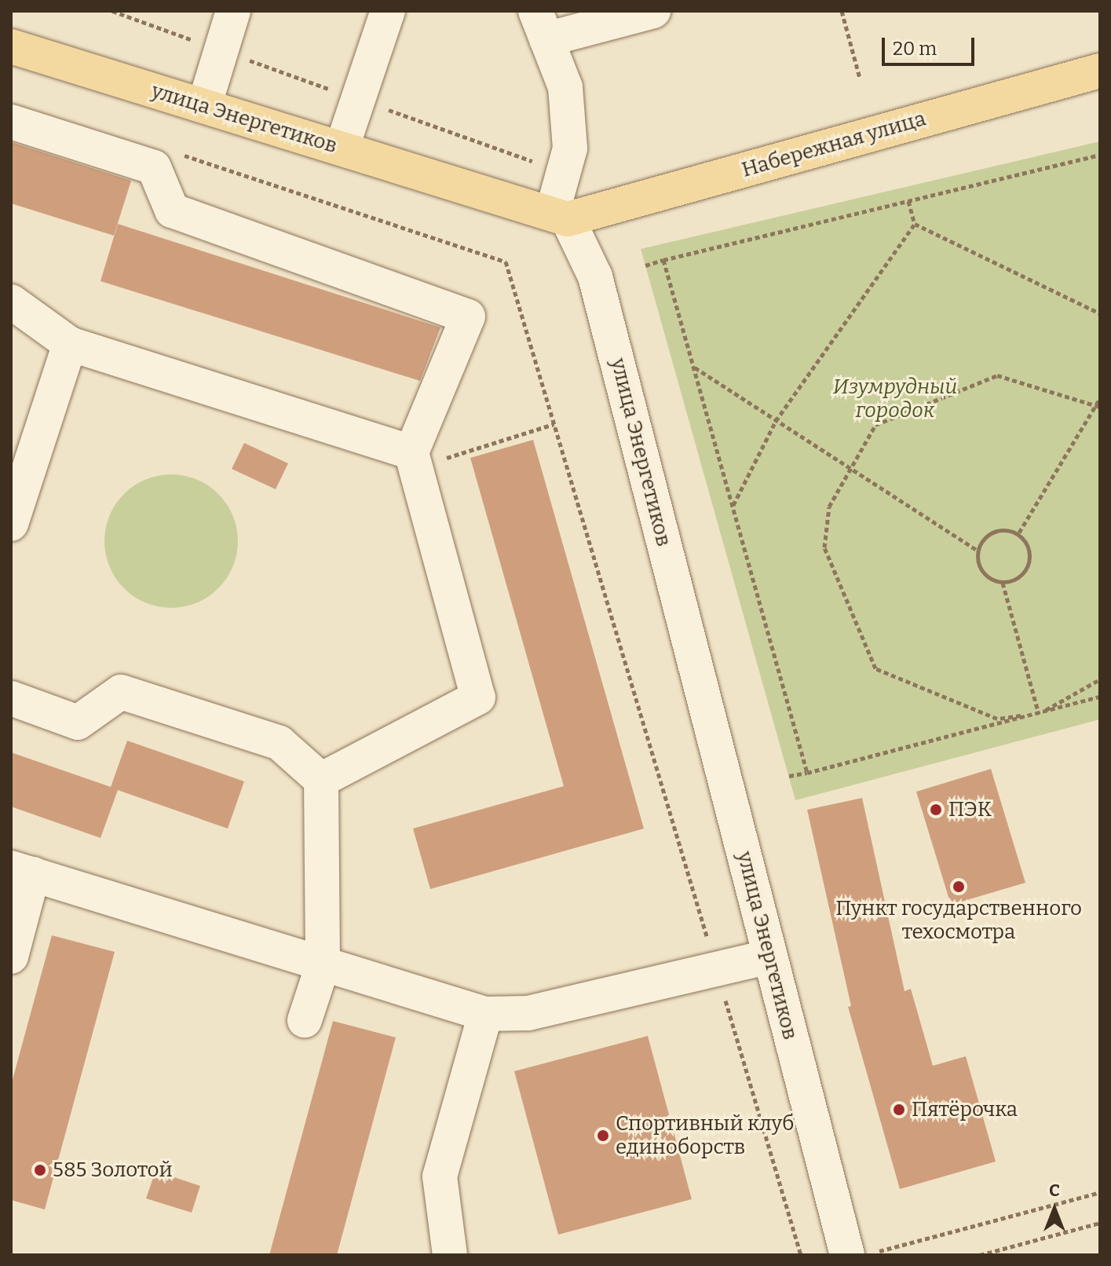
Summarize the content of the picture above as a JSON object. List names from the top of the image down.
{
  "streets": {
    "main road": ["улица Энергетиков", "Набережная улица"]
  },
  "crossings": [
    ["улица Энергетиков", "Набережная улица"]
  ],
  "parks": ["Изумрудный городок"],
  "places": [
    "ПЭК",
    "Пункт государственного техосмотра",
    "Пятёрочка",
    "Спортивный клуб единоборств",
    "585 Золотой"
  ],
  "scale_bar": "20 m",
  "north": "top"
}
